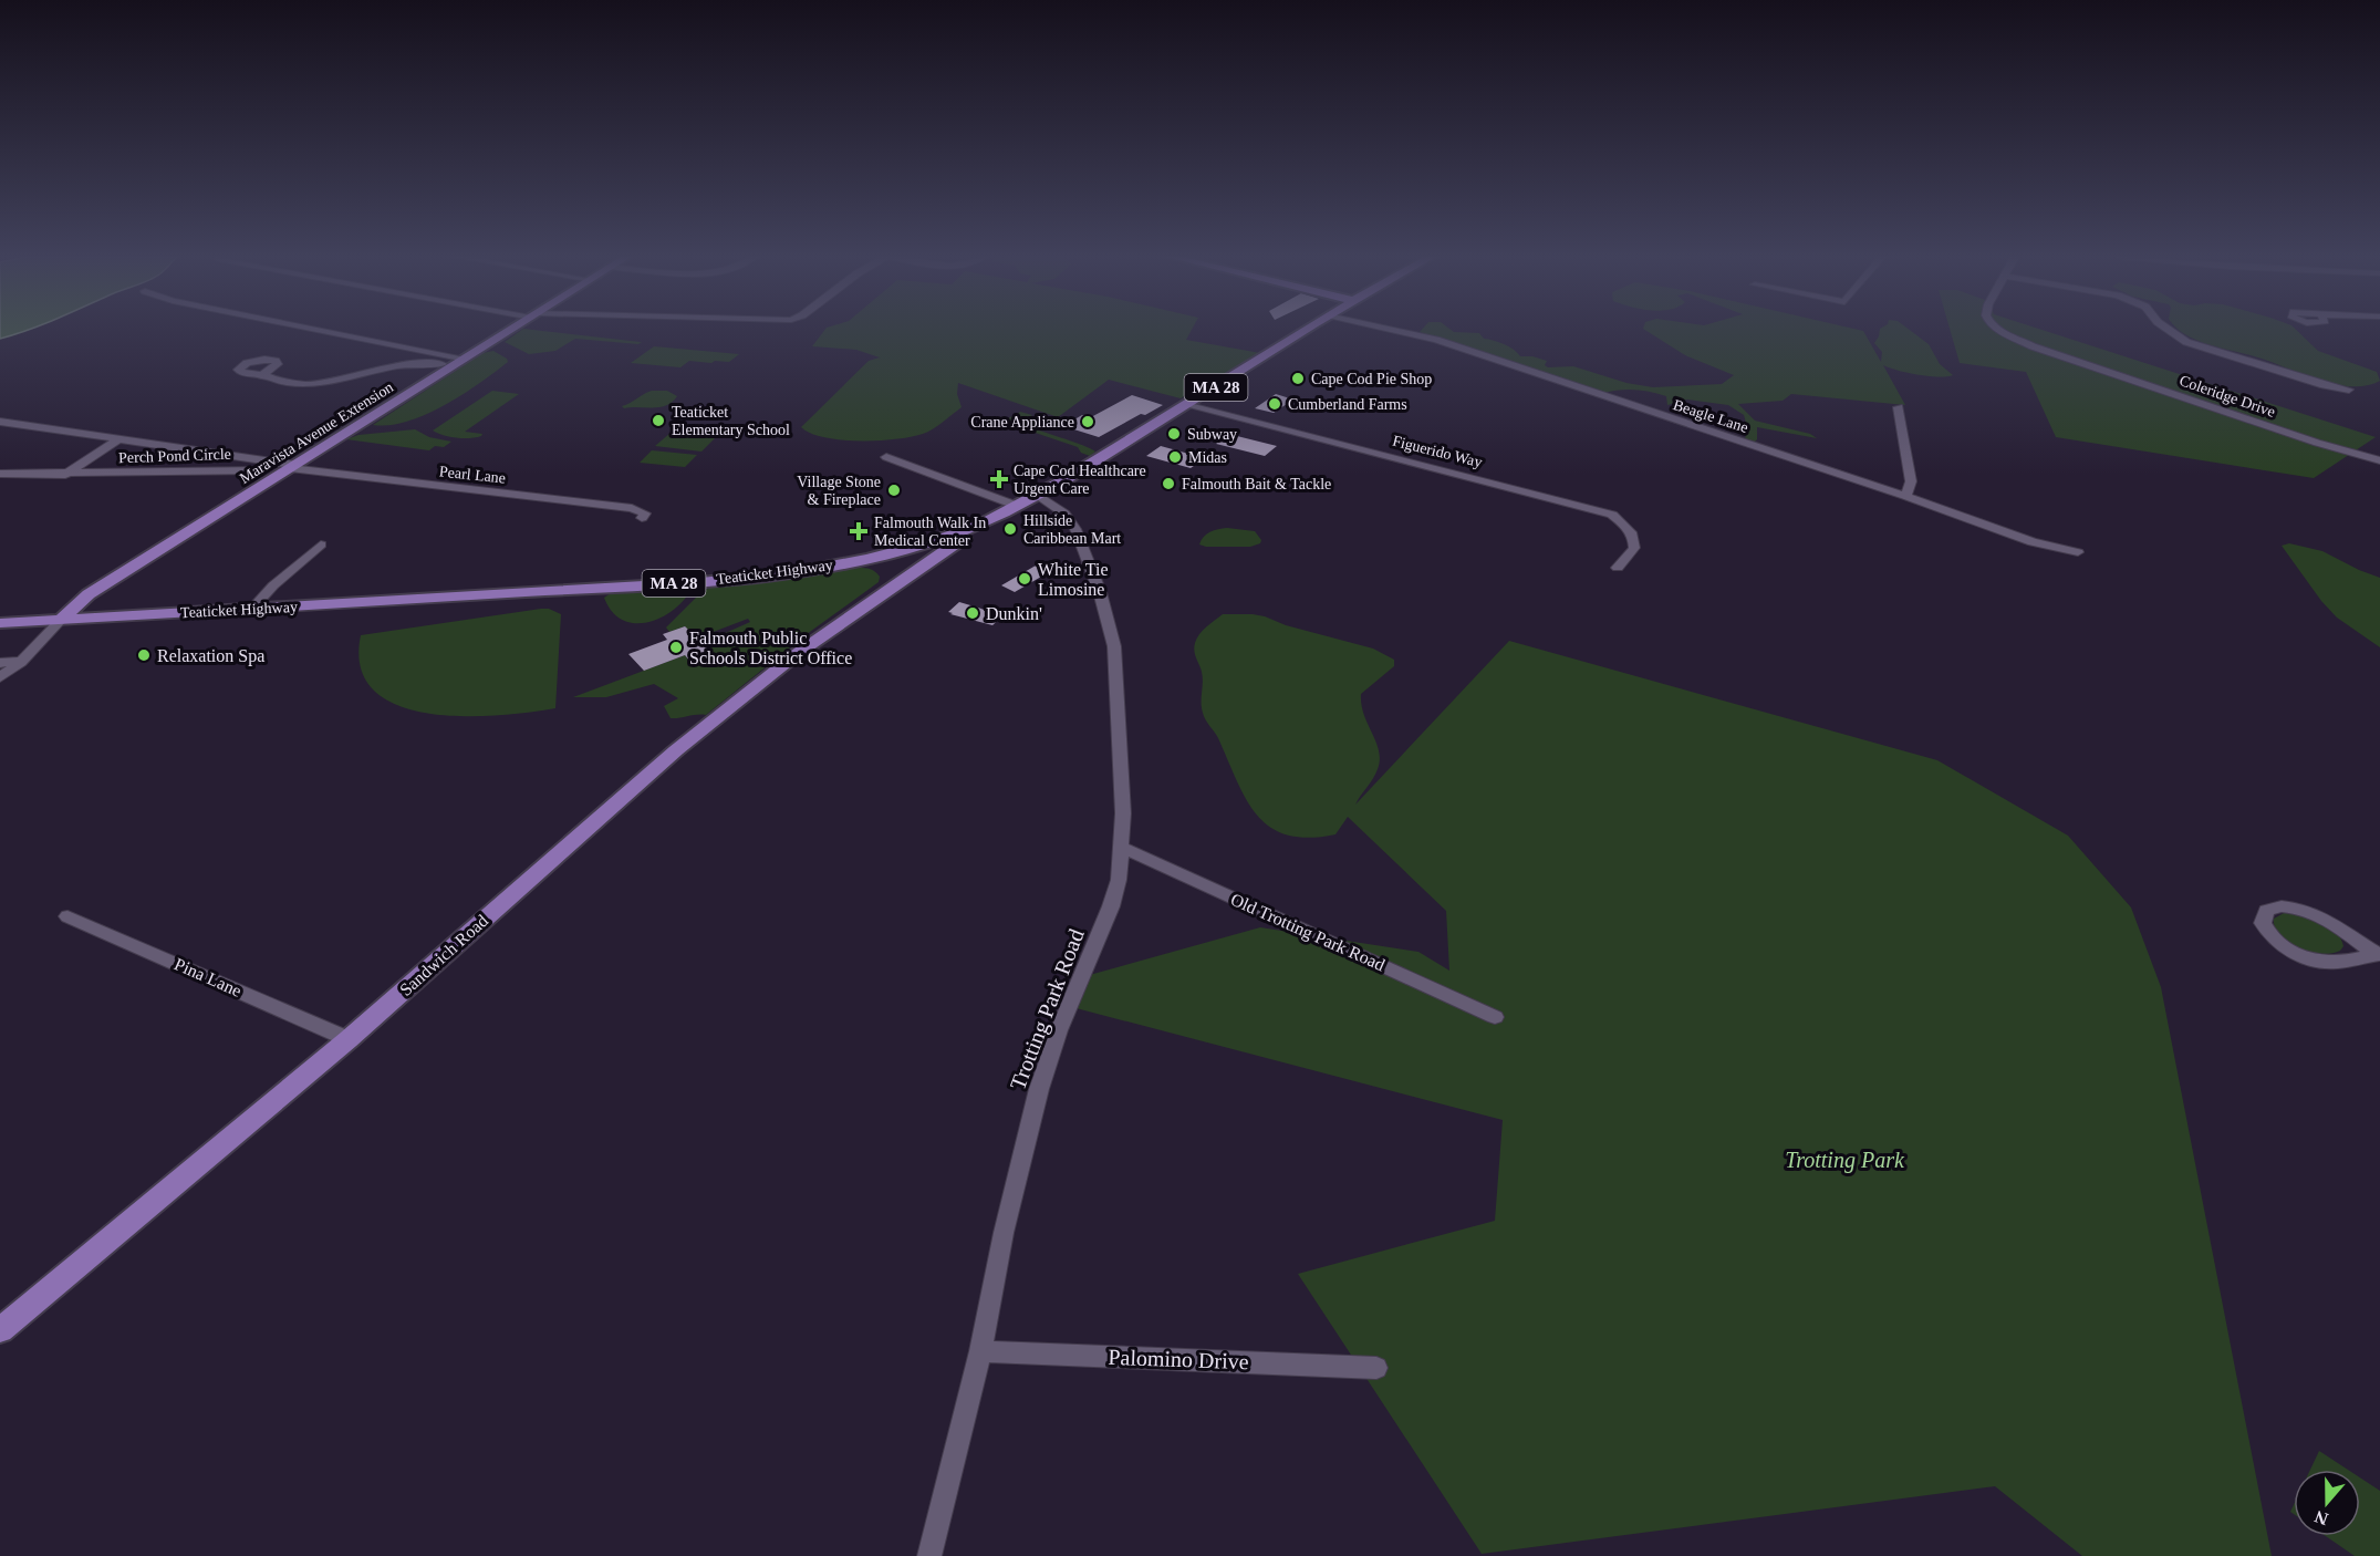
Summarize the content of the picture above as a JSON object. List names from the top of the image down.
{
  "streets": {
    "main road": [
      "MA 28",
      "Maravista Avenue Extension",
      "Teaticket Highway",
      "Sandwich Road"
    ],
    "street": [
      "Coleridge Drive",
      "Beagle Lane",
      "Figuerido Way",
      "Perch Pond Circle",
      "Pearl Lane",
      "Old Trotting Park Road",
      "Pina Lane",
      "Trotting Park Road",
      "Palomino Drive"
    ]
  },
  "crossings": [
    ["Maravista Avenue Extension", "Perch Pond Circle"],
    ["Maravista Avenue Extension", "Pearl Lane"],
    ["Maravista Avenue Extension", "Teaticket Highway"],
    ["Figuerido Way", "Teaticket Highway"],
    ["Perch Pond Circle", "Pearl Lane"],
    ["Teaticket Highway", "Sandwich Road"],
    ["Teaticket Highway", "Trotting Park Road"],
    ["Old Trotting Park Road", "Trotting Park Road"],
    ["Sandwich Road", "Pina Lane"],
    ["Trotting Park Road", "Palomino Drive"]
  ],
  "parks": ["Trotting Park"],
  "places": {
    "other": [
      "Cape Cod Pie Shop",
      "Cumberland Farms",
      "Teaticket Elementary School",
      "Crane Appliance",
      "Subway",
      "Midas",
      "Falmouth Bait & Tackle",
      "Village Stone & Fireplace",
      "Hillside Caribbean Mart",
      "White Tie Limosine",
      "Dunkin'",
      "Falmouth Public Schools District Office",
      "Relaxation Spa"
    ],
    "health": ["Cape Cod Healthcare Urgent Care", "Falmouth Walk In Medical Center"]
  },
  "north": "bottom"
}
